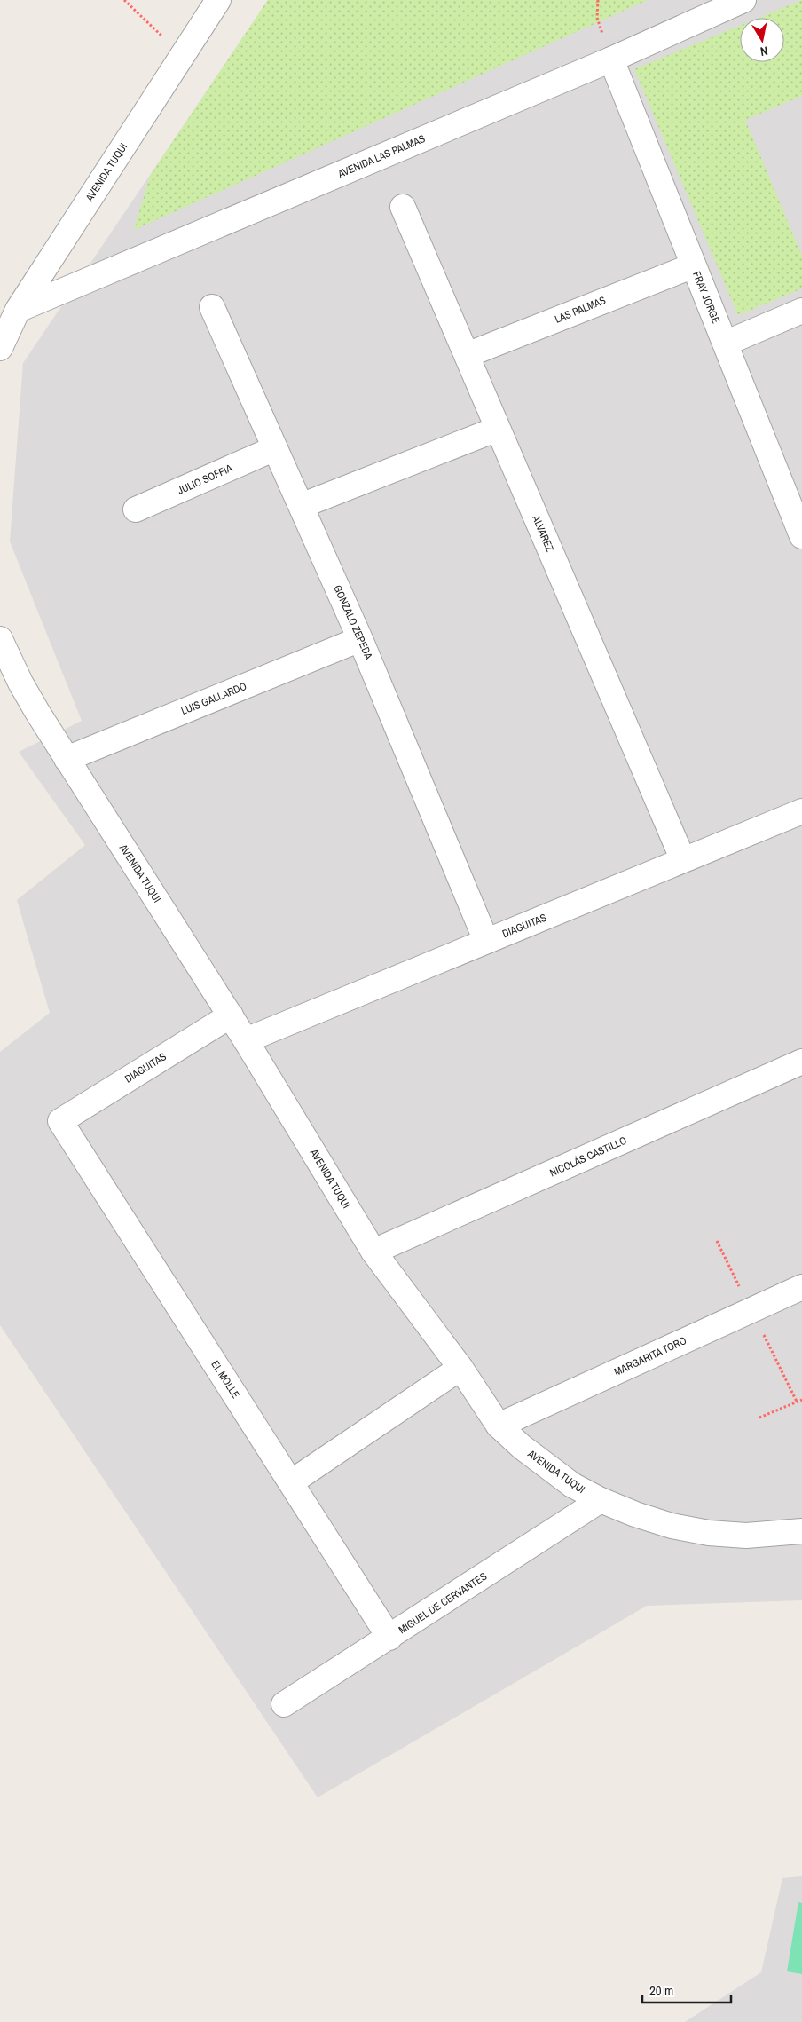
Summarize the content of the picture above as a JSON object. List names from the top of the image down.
{
  "streets": {
    "street": [
      "AVENIDA LAS PALMAS",
      "AVENIDA TUQUI",
      "FRAY JORGE",
      "LAS PALMAS",
      "JULIO SOFFIA",
      "ALVAREZ",
      "GONZALO ZEPEDA",
      "LUIS GALLARDO",
      "DIAGUITAS",
      "NICOLÁS CASTILLO",
      "MARGARITA TORO",
      "EL MOLLE",
      "MIGUEL DE CERVANTES"
    ]
  },
  "crossings": [
    ["AVENIDA LAS PALMAS", "AVENIDA TUQUI"],
    ["AVENIDA LAS PALMAS", "FRAY JORGE"],
    ["AVENIDA TUQUI", "LUIS GALLARDO"],
    ["AVENIDA TUQUI", "DIAGUITAS"],
    ["AVENIDA TUQUI", "NICOLÁS CASTILLO"],
    ["AVENIDA TUQUI", "MARGARITA TORO"],
    ["AVENIDA TUQUI", "MIGUEL DE CERVANTES"],
    ["FRAY JORGE", "LAS PALMAS"],
    ["LAS PALMAS", "ALVAREZ"],
    ["JULIO SOFFIA", "GONZALO ZEPEDA"],
    ["ALVAREZ", "DIAGUITAS"],
    ["GONZALO ZEPEDA", "LUIS GALLARDO"],
    ["GONZALO ZEPEDA", "DIAGUITAS"],
    ["DIAGUITAS", "EL MOLLE"],
    ["EL MOLLE", "MIGUEL DE CERVANTES"]
  ],
  "scale_bar": "20 m",
  "north": "bottom"
}
